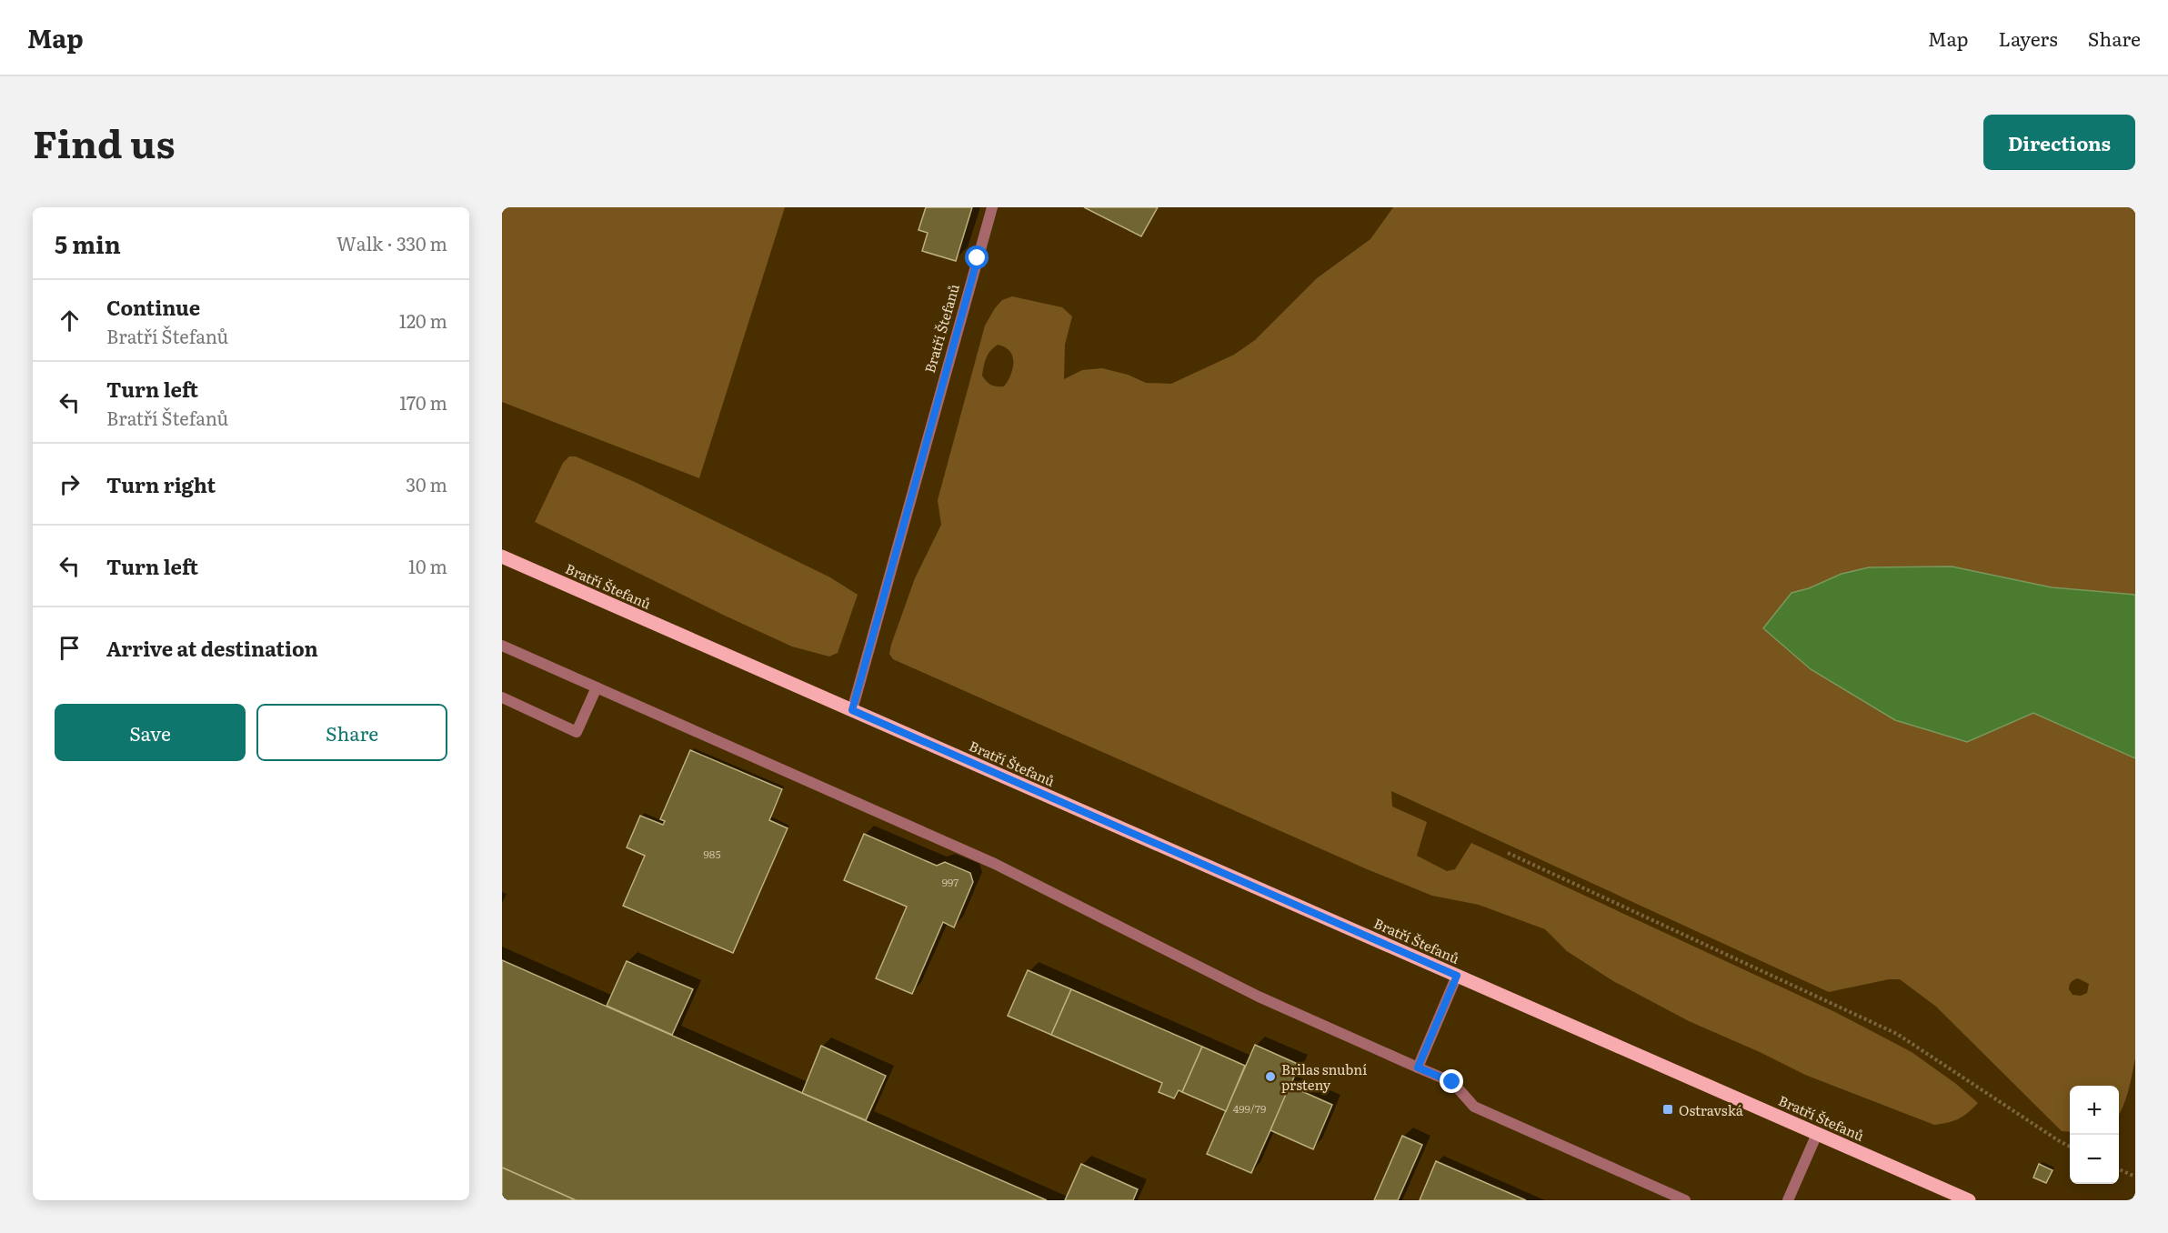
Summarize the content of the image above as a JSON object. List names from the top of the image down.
{
  "streets": {
    "main road": ["Bratří Štefanů"]
  },
  "places": {
    "other": ["Brilas snubní prsteny"],
    "transit": ["Ostravská"]
  },
  "house_numbers": ["985", "997", "499/79"],
  "page": {
    "header": "Map",
    "nav": ["Map", "Layers", "Share"],
    "title": "Find us",
    "buttons": [
      "Directions",
      ["Save", "Share"]
    ],
    "heading": ["5 min", "Walk · 330 m"],
    "list": [
      ["Continue", "Bratří Štefanů", "120 m"],
      ["Turn left", "Bratří Štefanů", "170 m"],
      ["Turn right", "30 m"],
      ["Turn left", "10 m"],
      "Arrive at destination"
    ],
    "map_buttons": ["+", "−"]
  }
}
